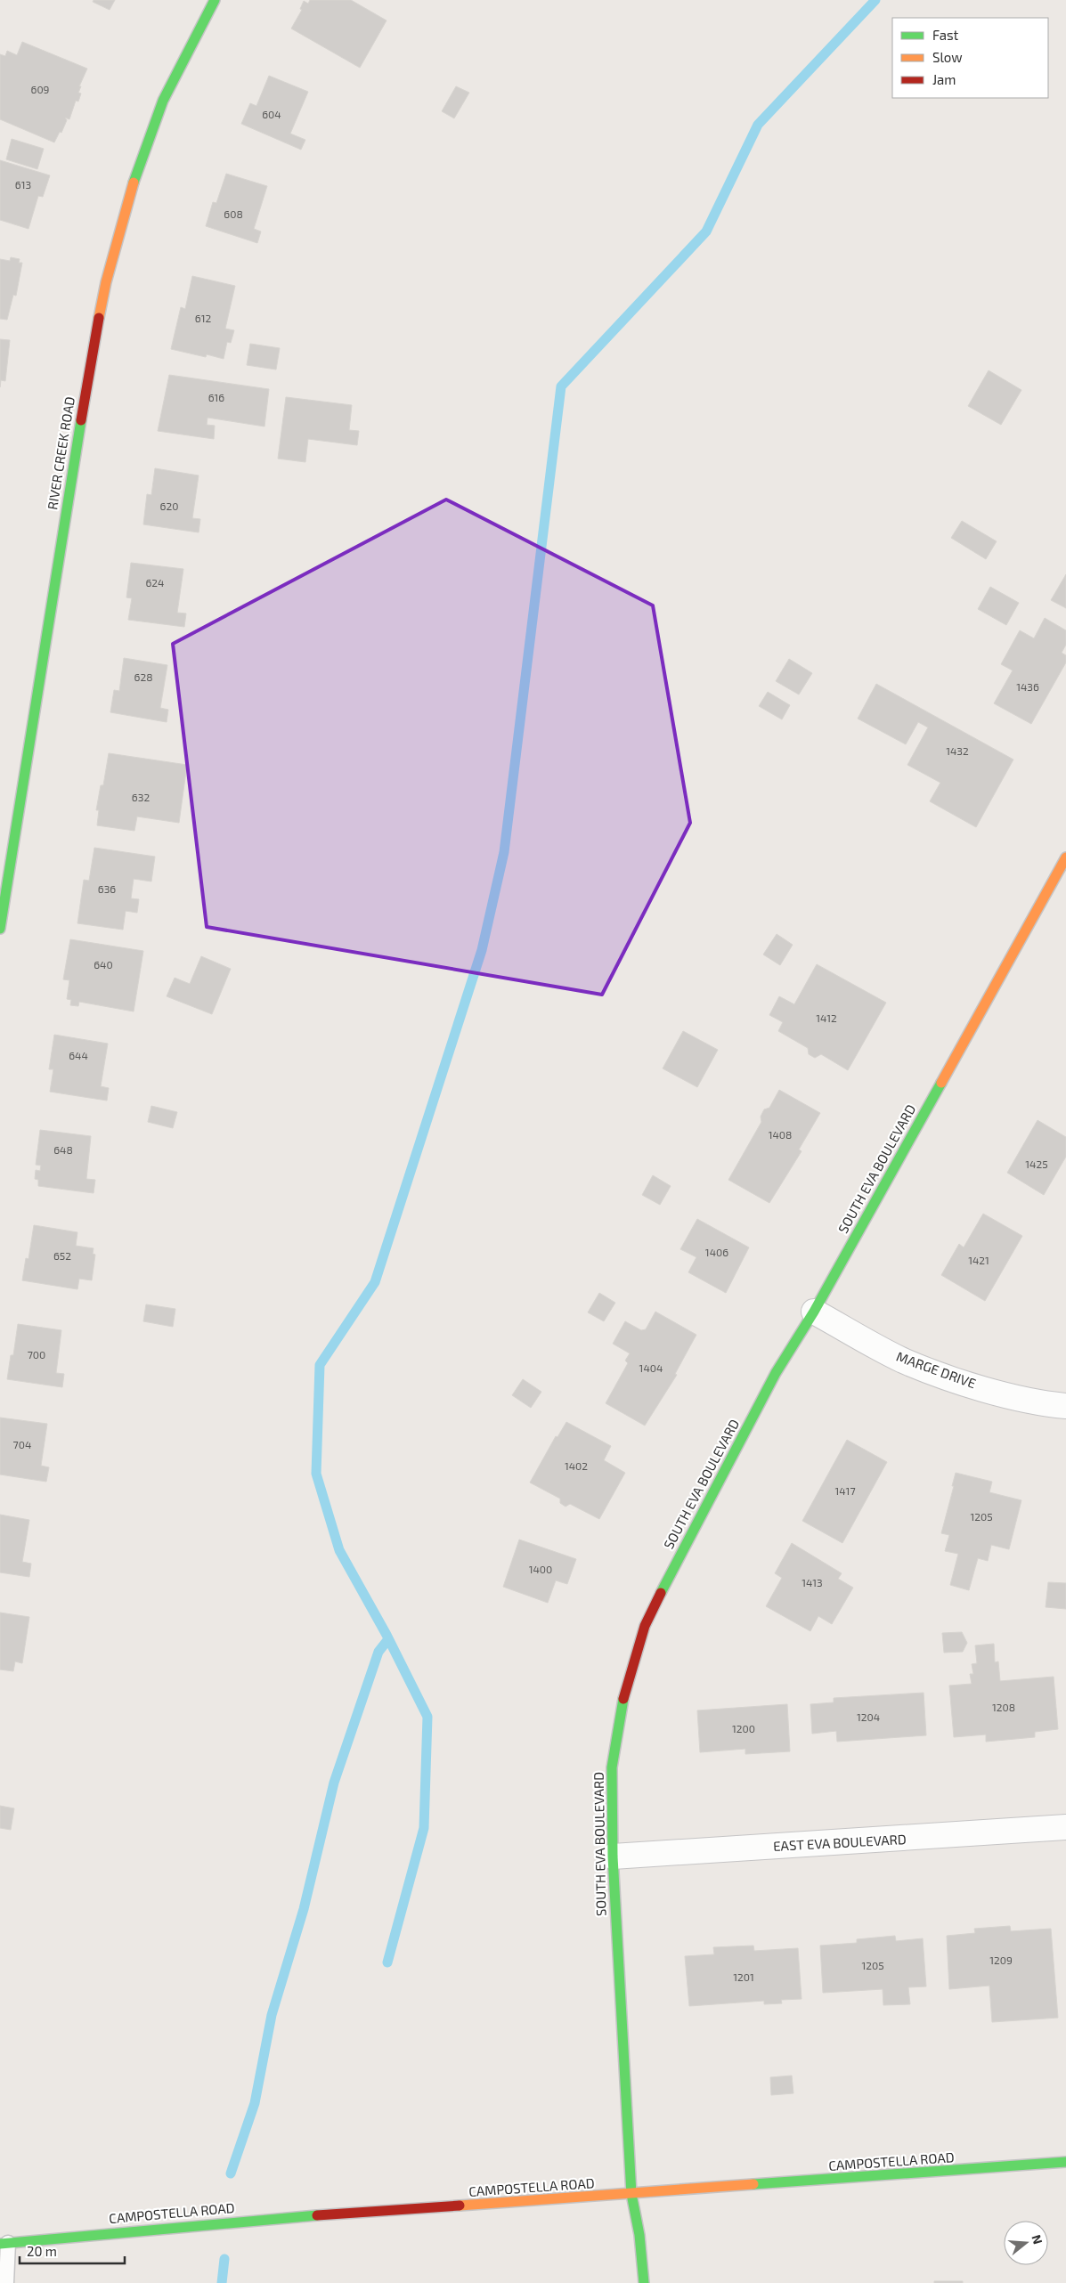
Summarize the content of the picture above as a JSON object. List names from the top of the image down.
{
  "streets": {
    "street": [
      "RIVER CREEK ROAD",
      "SOUTH EVA BOULEVARD",
      "MARGE DRIVE",
      "EAST EVA BOULEVARD",
      "CAMPOSTELLA ROAD"
    ]
  },
  "crossings": [
    ["SOUTH EVA BOULEVARD", "MARGE DRIVE"],
    ["SOUTH EVA BOULEVARD", "EAST EVA BOULEVARD"],
    ["SOUTH EVA BOULEVARD", "CAMPOSTELLA ROAD"]
  ],
  "house_numbers": [
    "609",
    "604",
    "613",
    "608",
    "612",
    "616",
    "620",
    "624",
    "628",
    "1436",
    "1432",
    "632",
    "636",
    "640",
    "1412",
    "644",
    "1408",
    "648",
    "1425",
    "1406",
    "652",
    "1421",
    "700",
    "1404",
    "704",
    "1402",
    "1417",
    "1205",
    "1400",
    "1413",
    "1208",
    "1204",
    "1200",
    "1209",
    "1205",
    "1201"
  ],
  "legend": ["Fast", "Slow", "Jam"],
  "scale_bar": "20 m",
  "north": "right"
}
